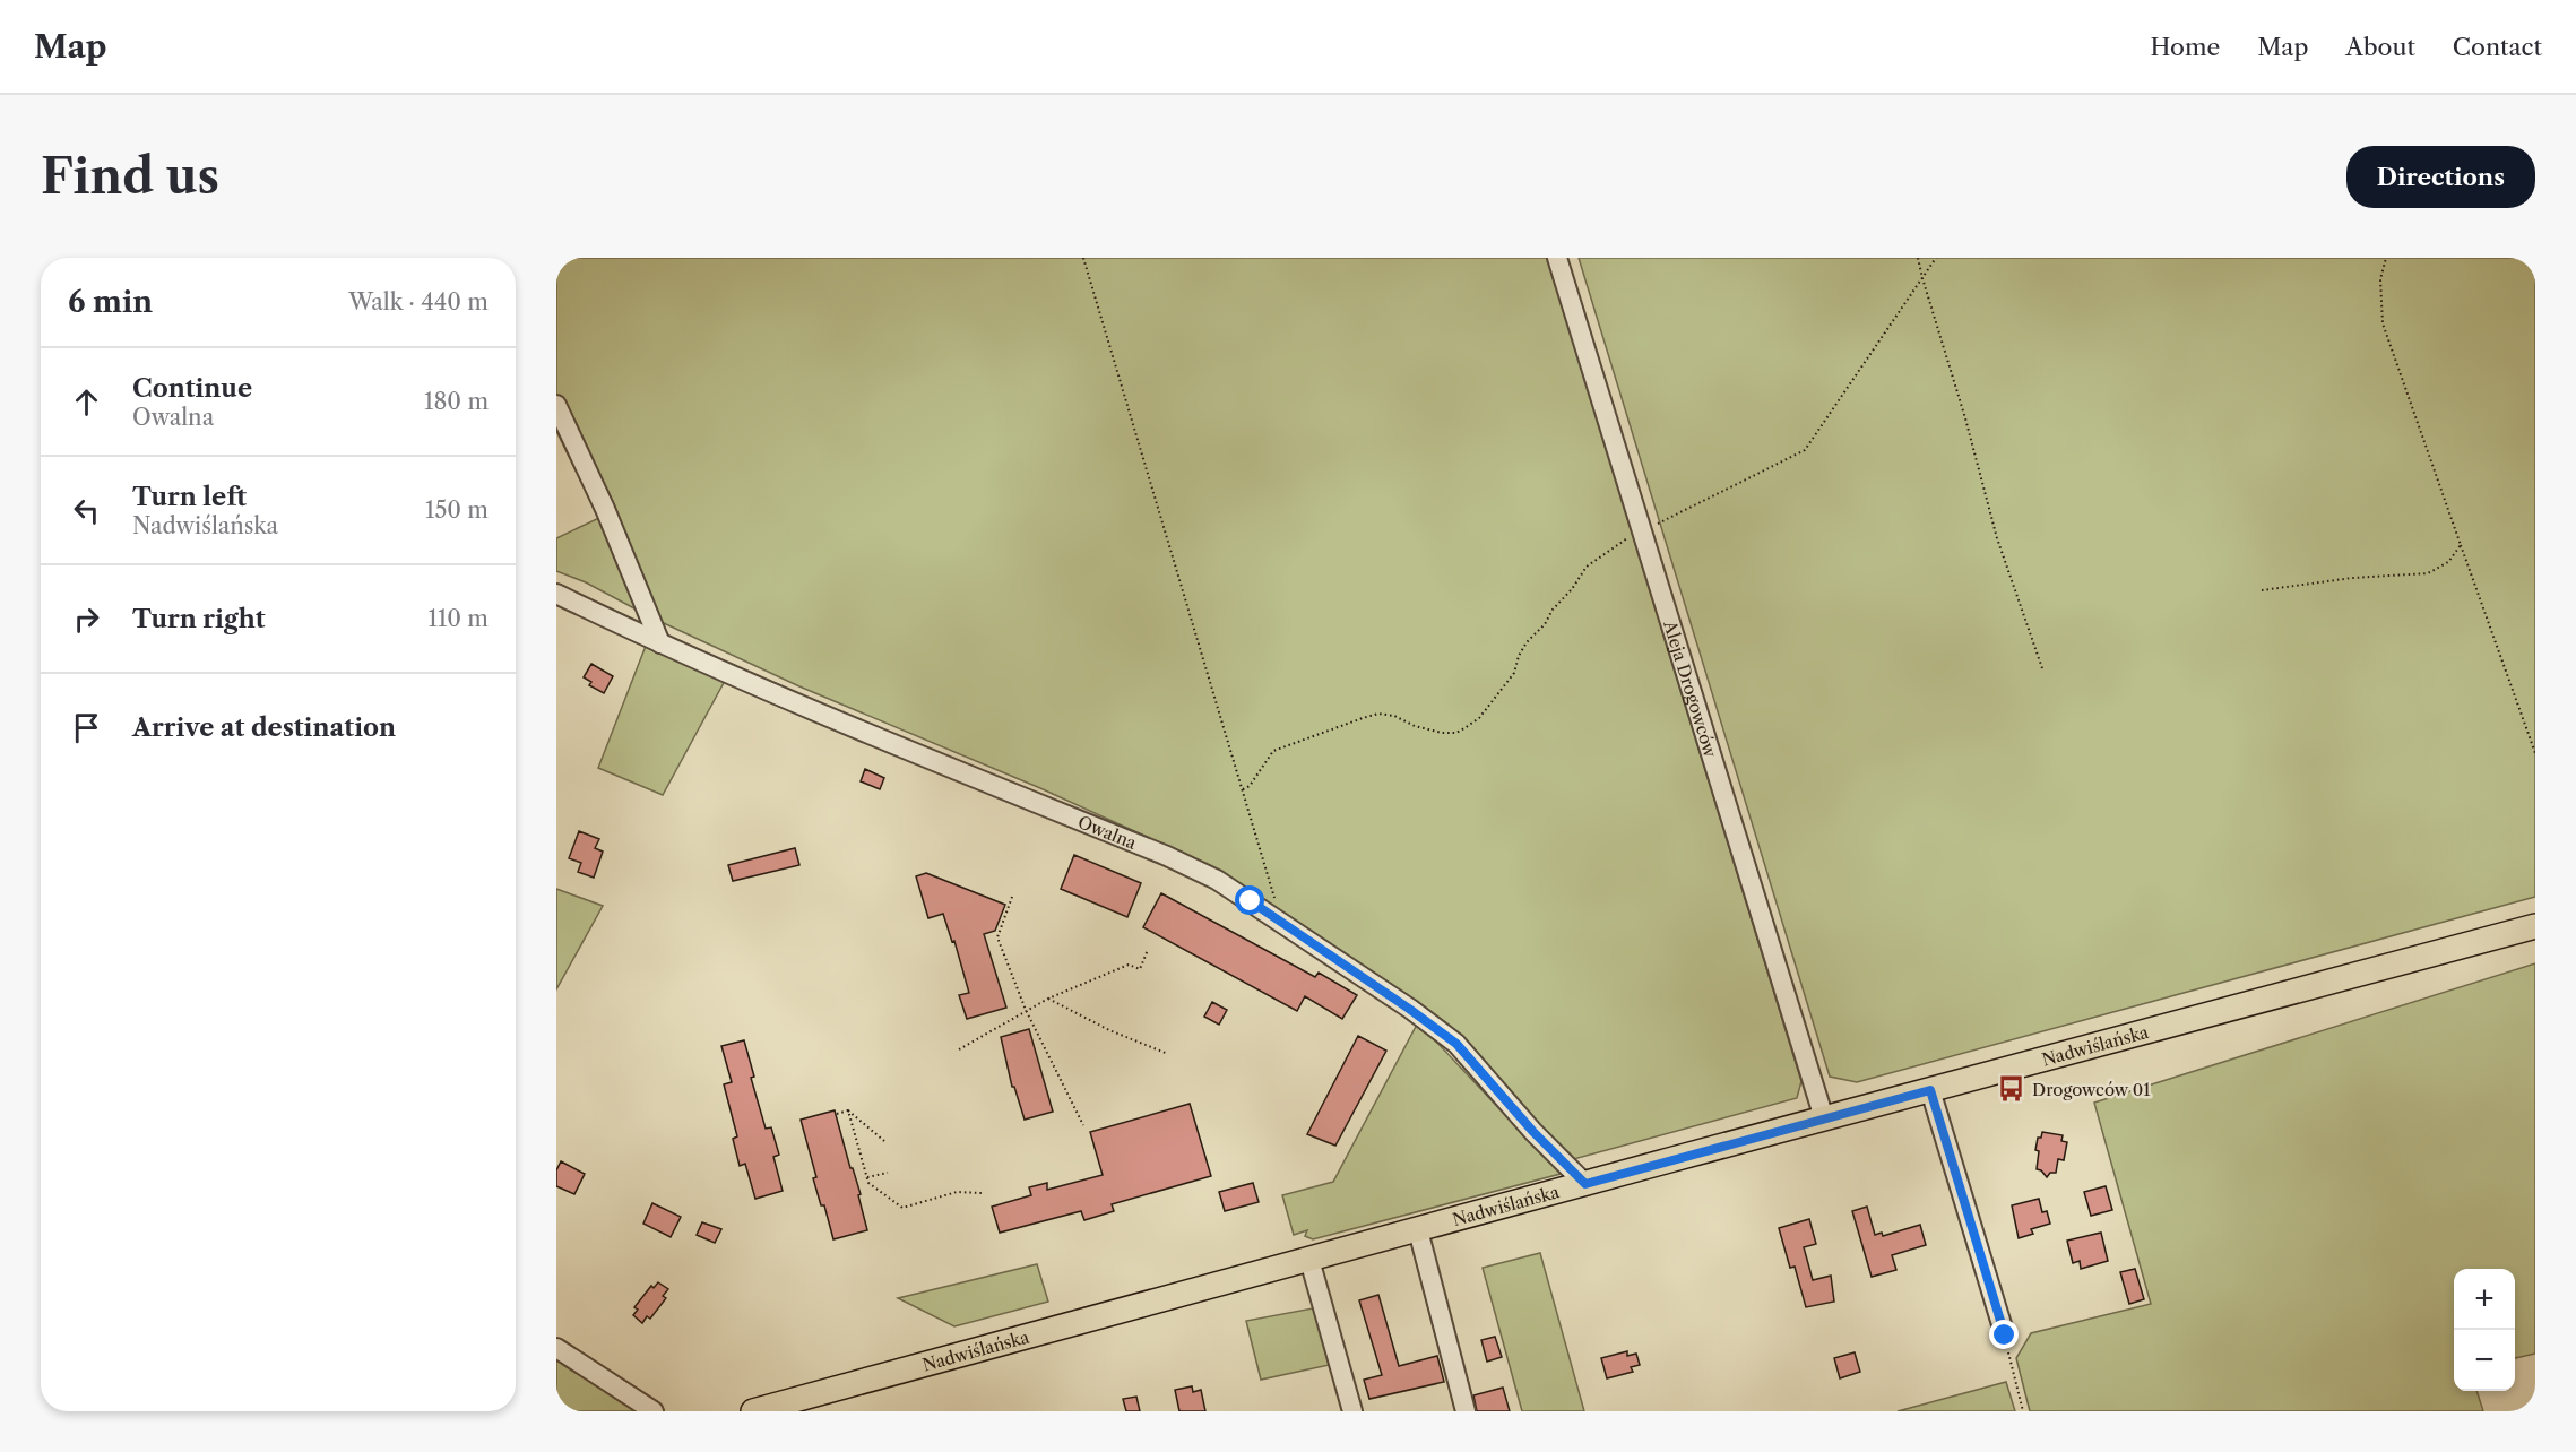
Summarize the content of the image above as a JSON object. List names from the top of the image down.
{
  "streets": {
    "main road": ["Nadwiślańska"],
    "street": ["Aleja Drogowców", "Owalna"]
  },
  "crossings": [
    ["Aleja Drogowców", "Nadwiślańska"],
    ["Owalna", "Nadwiślańska"]
  ],
  "places": {
    "bus stop": ["Drogowców 01"]
  },
  "page": {
    "header": "Map",
    "nav": [
      "Home",
      "Map",
      "About",
      "Contact"
    ],
    "buttons": "Directions",
    "title": "Find us",
    "heading": ["6 min", "Walk · 440 m"],
    "list": [
      ["Continue", "Owalna", "180 m"],
      ["Turn left", "Nadwiślańska", "150 m"],
      ["Turn right", "110 m"],
      "Arrive at destination"
    ],
    "map_buttons": ["+", "−"]
  }
}
